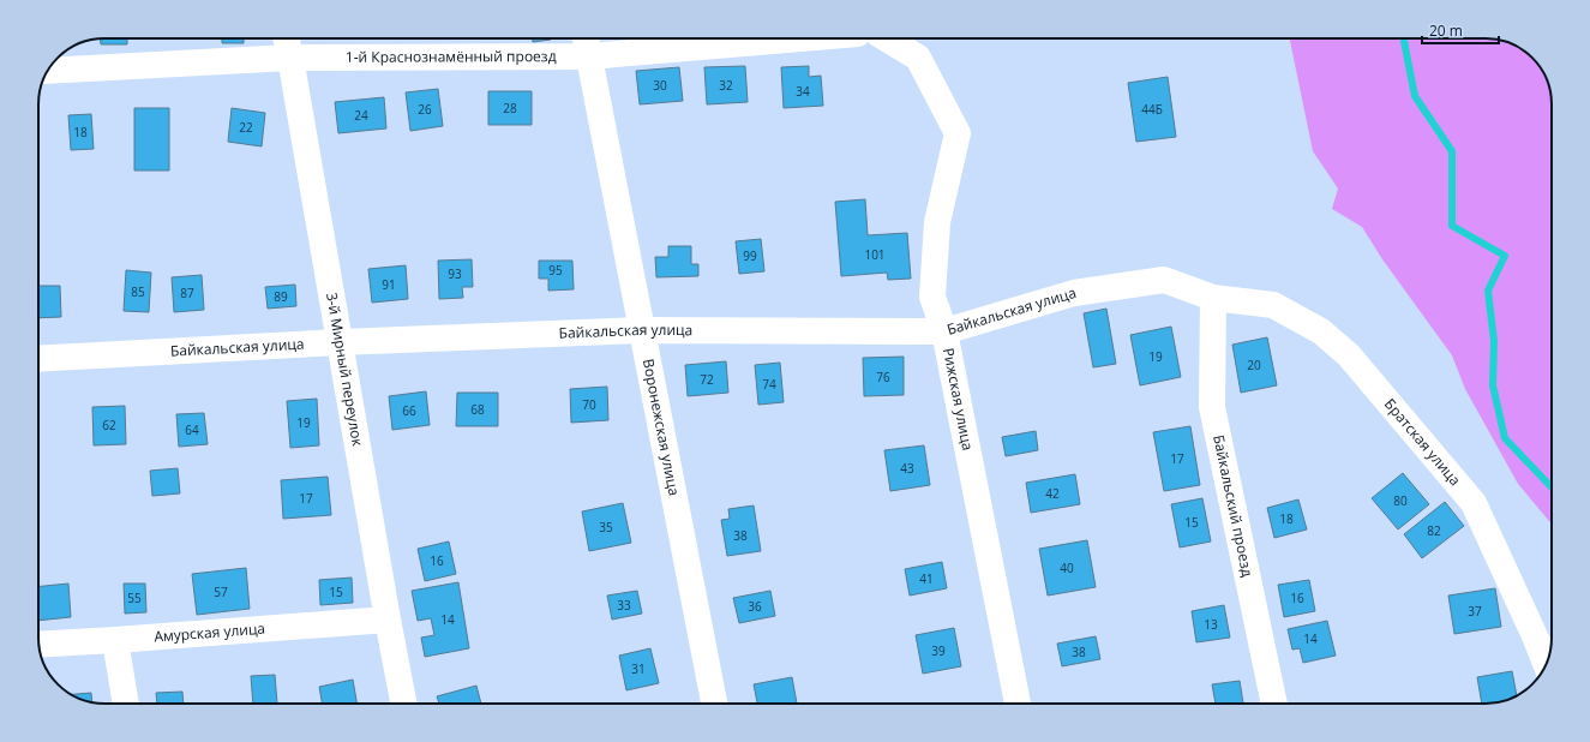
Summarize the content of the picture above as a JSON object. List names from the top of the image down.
{
  "streets": {
    "street": [
      "1-й Краснознамённый проезд",
      "Байкальская улица",
      "3-й Мирный переулок",
      "Рижская улица",
      "Воронежская улица",
      "Братская улица",
      "Байкальский проезд",
      "Амурская улица"
    ]
  },
  "crossings": [
    ["1-й Краснознамённый проезд", "3-й Мирный переулок"],
    ["1-й Краснознамённый проезд", "Воронежская улица"],
    ["Байкальская улица", "3-й Мирный переулок"],
    ["Байкальская улица", "Рижская улица"],
    ["Байкальская улица", "Воронежская улица"],
    ["Байкальская улица", "Братская улица"],
    ["Байкальская улица", "Байкальский проезд"],
    ["3-й Мирный переулок", "Амурская улица"],
    ["Братская улица", "Байкальский проезд"]
  ],
  "house_numbers": [
    "30",
    "32",
    "34",
    "28",
    "26",
    "44Б",
    "24",
    "22",
    "18",
    "101",
    "99",
    "95",
    "93",
    "91",
    "85",
    "87",
    "89",
    "19",
    "20",
    "76",
    "72",
    "74",
    "70",
    "68",
    "66",
    "19",
    "62",
    "64",
    "17",
    "43",
    "42",
    "17",
    "80",
    "18",
    "15",
    "35",
    "82",
    "38",
    "16",
    "40",
    "41",
    "57",
    "15",
    "55",
    "16",
    "33",
    "36",
    "37",
    "14",
    "13",
    "14",
    "39",
    "38",
    "31"
  ],
  "scale_bar": "20 m"
}
